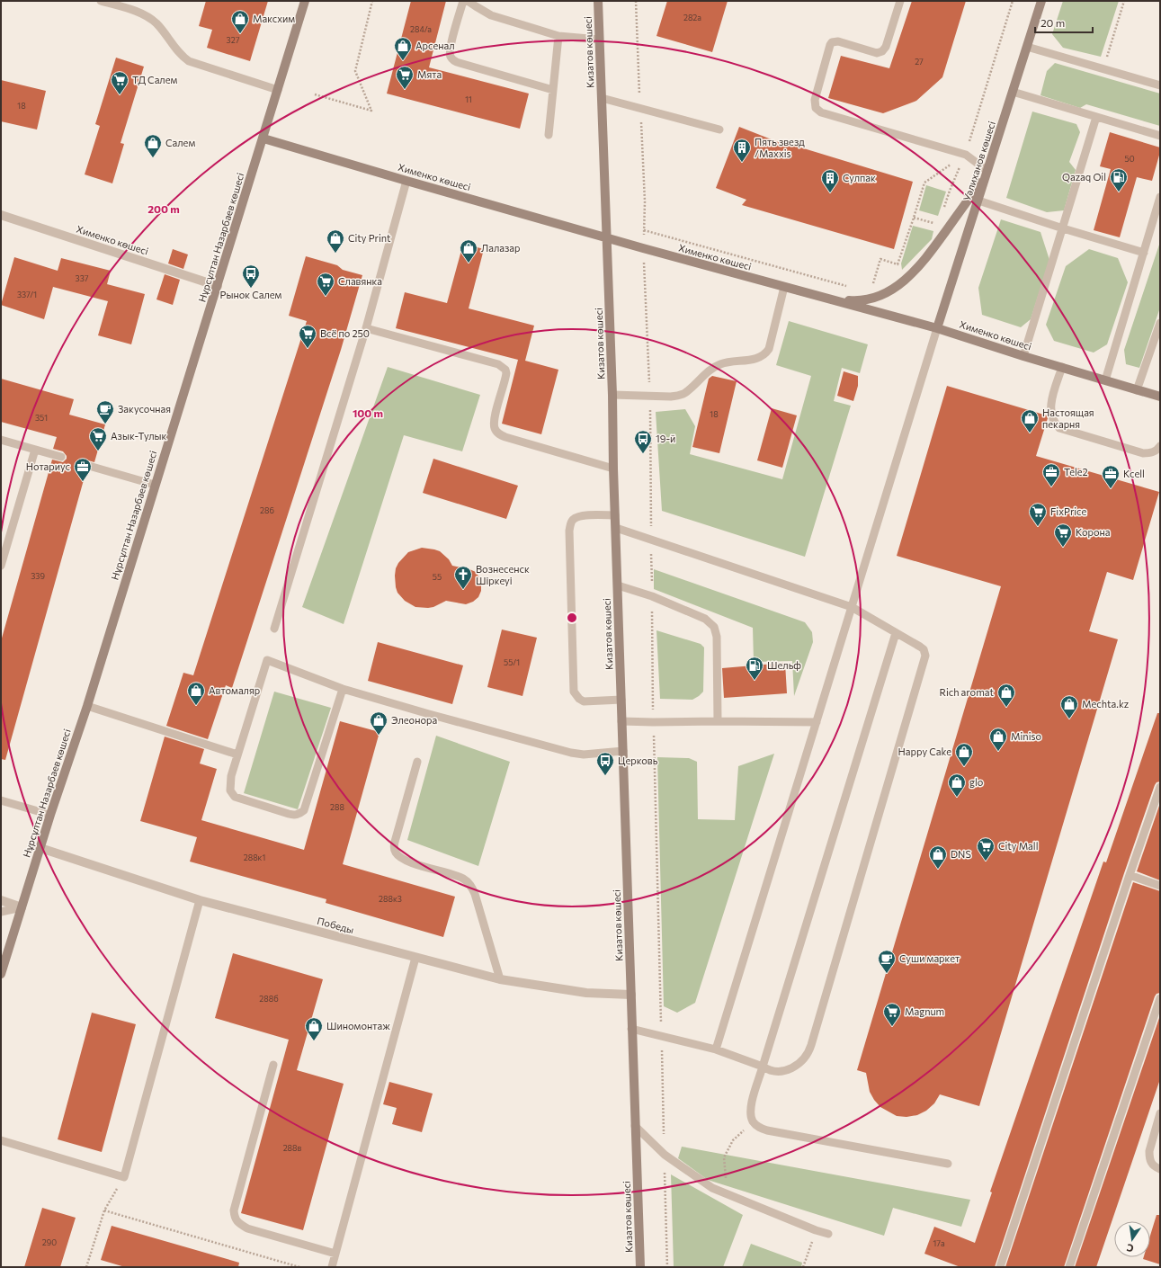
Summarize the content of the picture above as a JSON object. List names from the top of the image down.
{
  "streets": {
    "main road": [
      "Кизатов көшесі",
      "Уәлиханов көшесі",
      "Хименко көшесі",
      "Нұрсұлтан Назарбаев көшесі"
    ],
    "street": ["Победы"]
  },
  "crossings": [
    ["Кизатов көшесі", "Хименко көшесі"],
    ["Кизатов көшесі", "Победы"],
    ["Уәлиханов көшесі", "Хименко көшесі"],
    ["Хименко көшесі", "Нұрсұлтан Назарбаев көшесі"],
    ["Нұрсұлтан Назарбаев көшесі", "Победы"]
  ],
  "places": {
    "shop": [
      "Максхим",
      "Арсенал",
      "Салем",
      "City Print",
      "Лалазар",
      "Настоящая пекарня",
      "Автомаляр",
      "Rich aromat",
      "Mechta.kz",
      "Элеонора",
      "Miniso",
      "Happy Cake",
      "glo",
      "DNS",
      "Шиномонтаж"
    ],
    "supermarket": [
      "Мята",
      "ТД Салем",
      "Славянка",
      "Всё по 250",
      "Азык-Тулык",
      "FixPrice",
      "Корона",
      "City Mall",
      "Magnum"
    ],
    "building": ["Пять звезд /Maxxis", "Сулпак"],
    "fuel station": ["Qazaq Oil", "Шельф"],
    "bus stop": ["Рынок Салем", "19-й", "Церковь"],
    "cafe": ["Закусочная", "Суши маркет"],
    "office": ["Нотариус", "Tele2", "Kcell"],
    "church": ["Вознесенск Шіркеуі"]
  },
  "house_numbers": [
    "282а",
    "284/а",
    "327",
    "27",
    "11",
    "18",
    "50",
    "337",
    "337/1",
    "18",
    "351",
    "286",
    "339",
    "55",
    "55/1",
    "288",
    "288к1",
    "288к3",
    "288б",
    "288в",
    "290",
    "17а"
  ],
  "scale_bar": "20 m",
  "north": "bottom",
  "rings": ["200 m", "100 m"]
}
